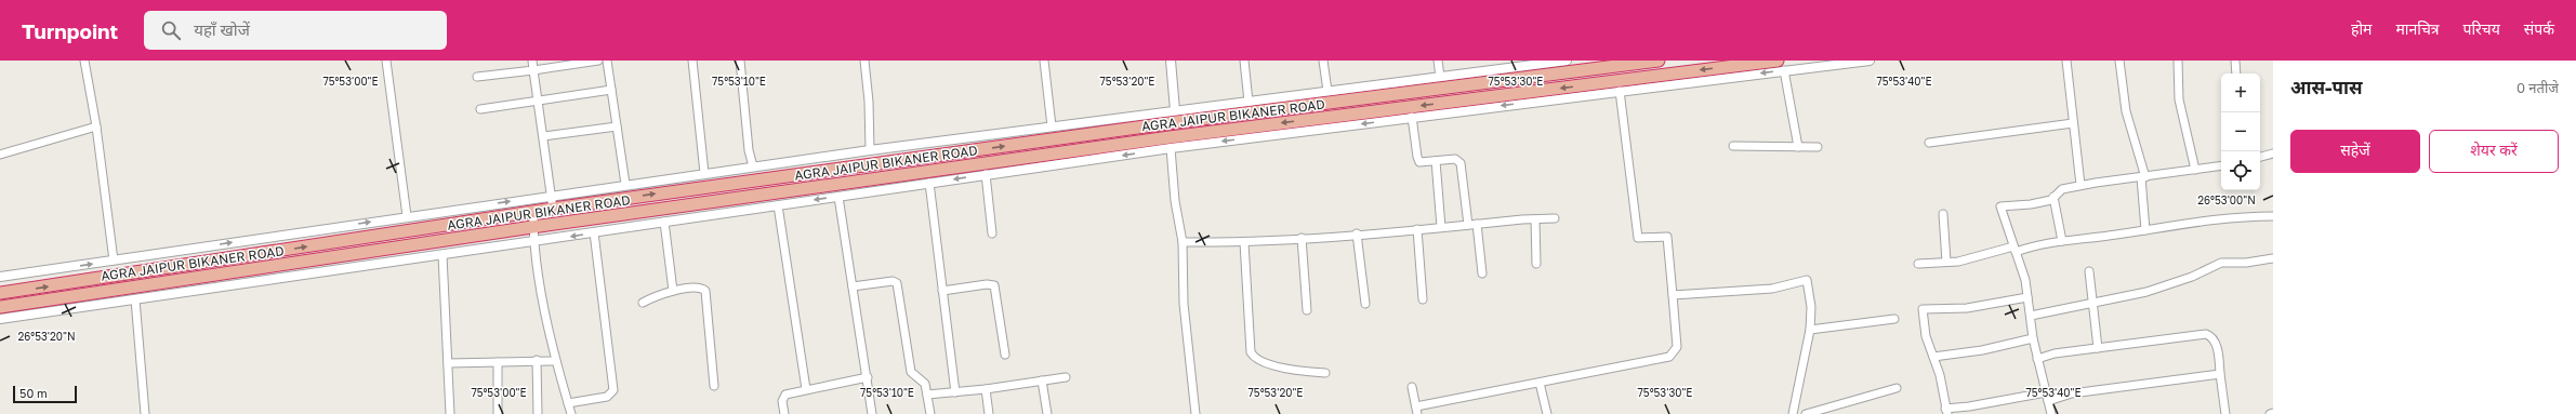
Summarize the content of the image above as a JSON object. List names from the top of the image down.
{
  "streets": {
    "highway": ["AGRA JAIPUR BIKANER ROAD"]
  },
  "scale_bar": "50 m",
  "page": {
    "header": "Turnpoint",
    "search": "यहाँ खोजें",
    "nav": [
      "होम",
      "मानचित्र",
      "परिचय",
      "संपर्क"
    ],
    "heading": ["आस-पास", "0 नतीजे"],
    "map_buttons": ["+", "−"],
    "buttons": ["सहेजें", "शेयर करें"],
    "scale": "50 m"
  },
  "coordinates": [
    "75°53'00\"E",
    "75°53'40\"E",
    "75°53'10\"E",
    "75°53'20\"E",
    "75°53'30\"E",
    "26°53'00\"N",
    "26°53'20\"N"
  ]
}
